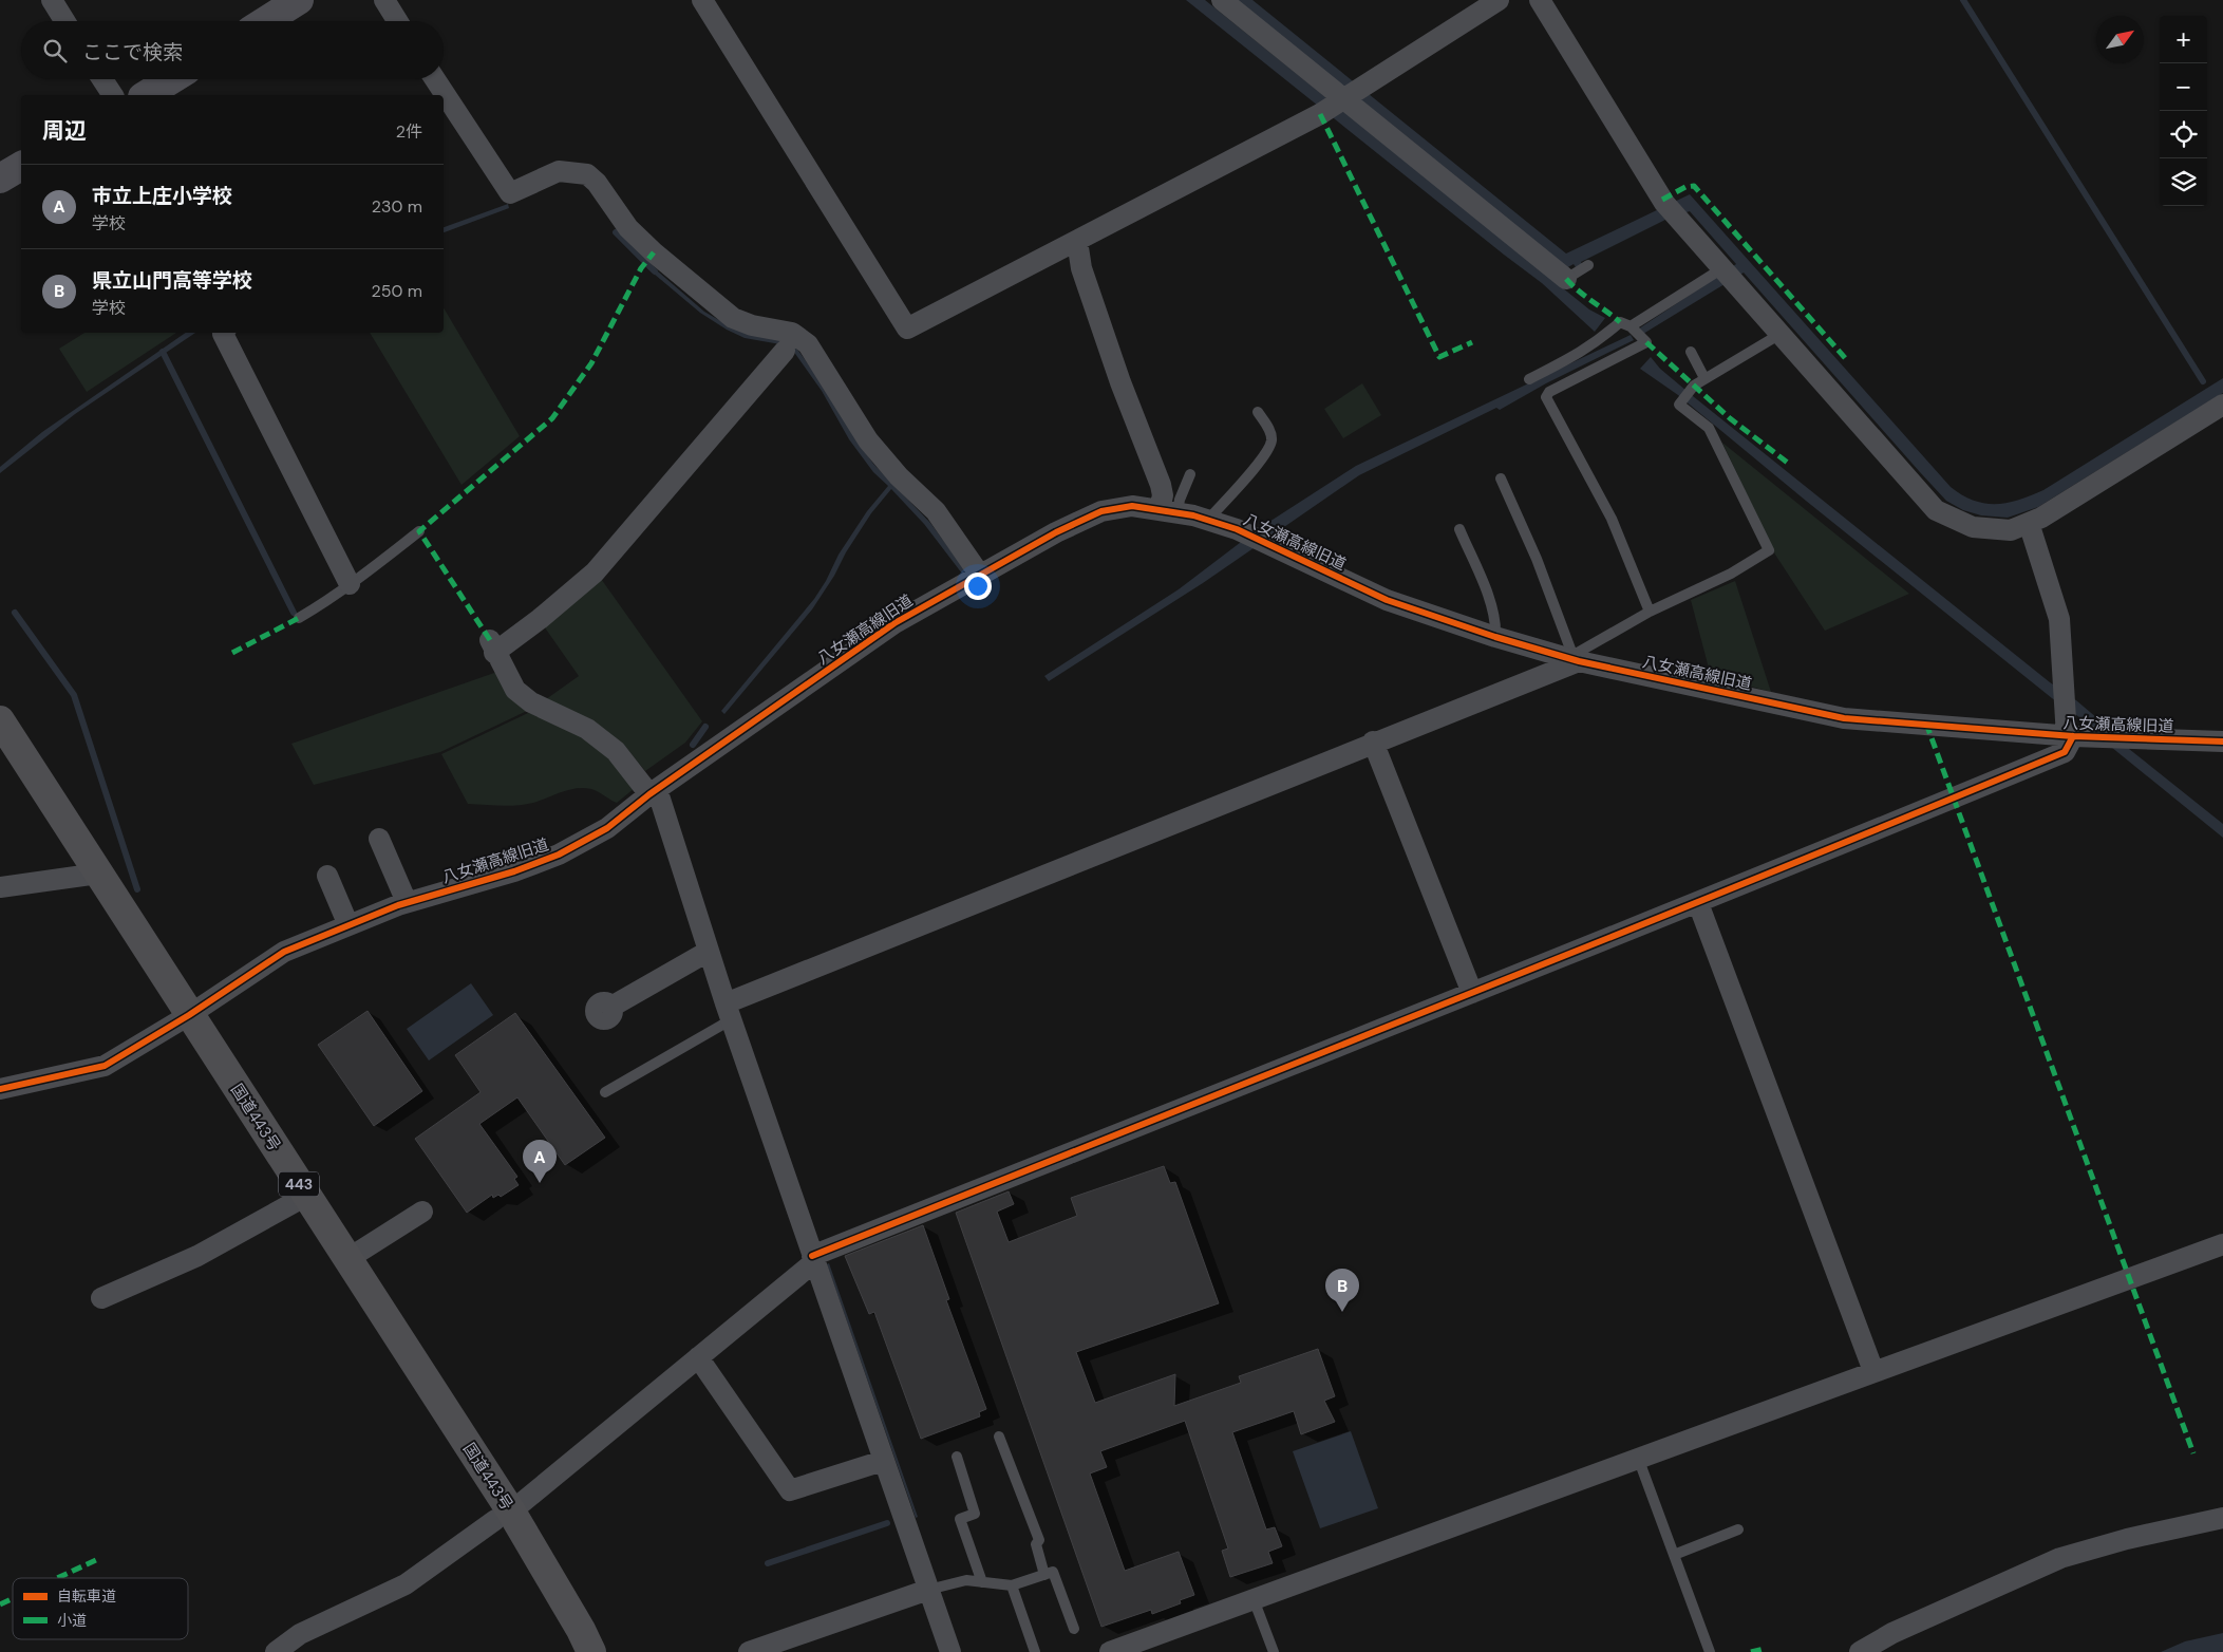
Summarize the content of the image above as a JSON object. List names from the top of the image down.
{
  "streets": {
    "highway": ["国道443号", "443"],
    "street": ["八女瀬高線旧道"]
  },
  "crossings": [
    ["八女瀬高線旧道", "国道443号"]
  ],
  "legend": ["自転車道", "小道"],
  "north": "top right",
  "page": {
    "map_buttons": ["+", "−"],
    "search": "ここで検索",
    "heading": ["周辺", "2件"],
    "list": [
      {
        "mark": "A",
        "name": "市立上庄小学校",
        "note": "学校",
        "value": "230 m"
      },
      {
        "mark": "B",
        "name": "県立山門高等学校",
        "note": "学校",
        "value": "250 m"
      }
    ],
    "pins": ["A", "B"]
  }
}
